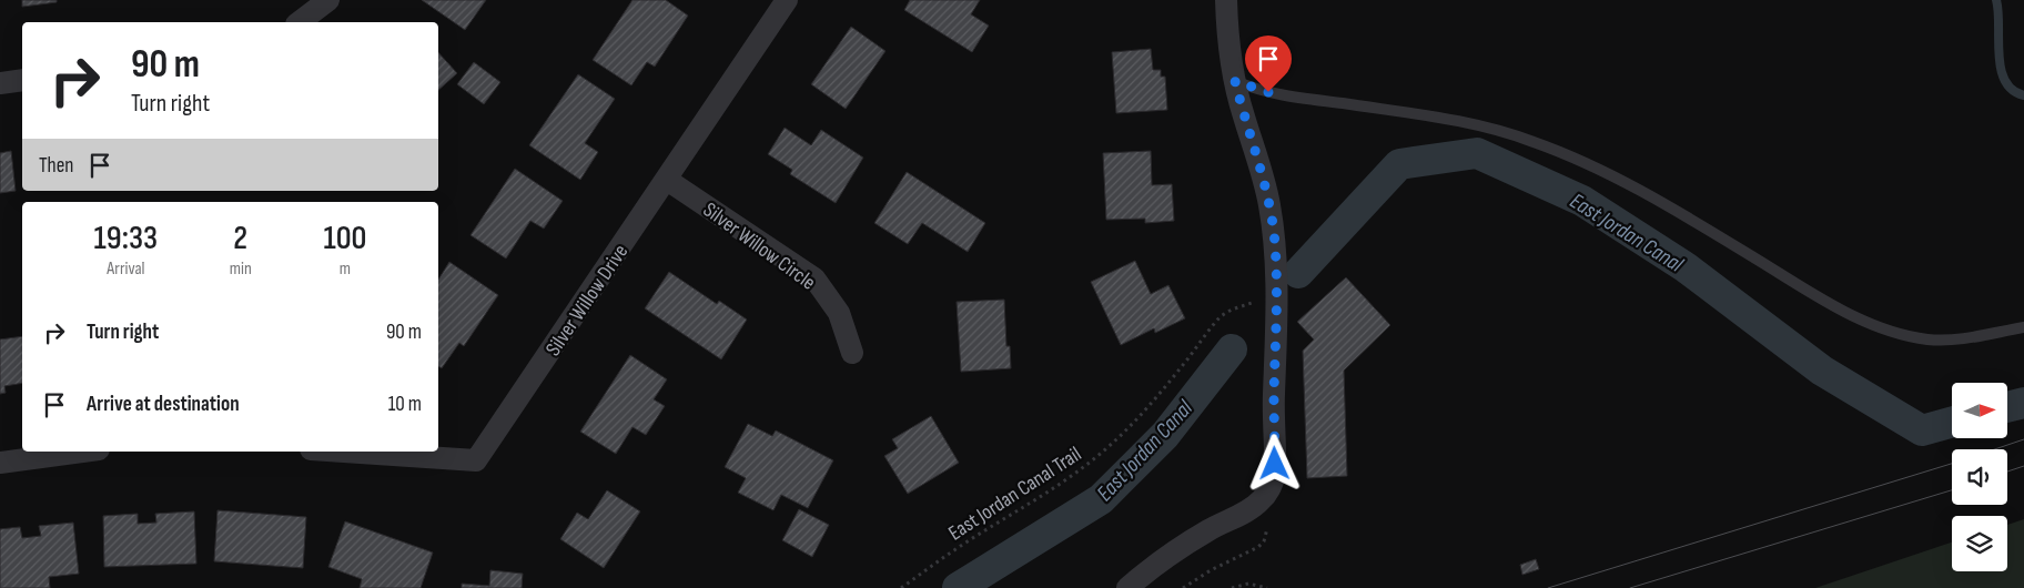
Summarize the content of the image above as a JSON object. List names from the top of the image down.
{
  "streets": {
    "street": ["Silver Willow Circle", "Silver Willow Drive"],
    "path": ["East Jordan Canal Trail"]
  },
  "crossings": [
    ["Silver Willow Circle", "Silver Willow Drive"]
  ],
  "water": ["East Jordan Canal"],
  "north": "right",
  "page": {
    "turn": ["90 m", "Turn right"],
    "then": "Then",
    "eta": [
      "19:33",
      "Arrival",
      "2",
      "min",
      "100",
      "m"
    ],
    "list": [
      {
        "name": "Turn right",
        "value": "90 m"
      },
      {
        "name": "Arrive at destination",
        "value": "10 m"
      }
    ]
  }
}
